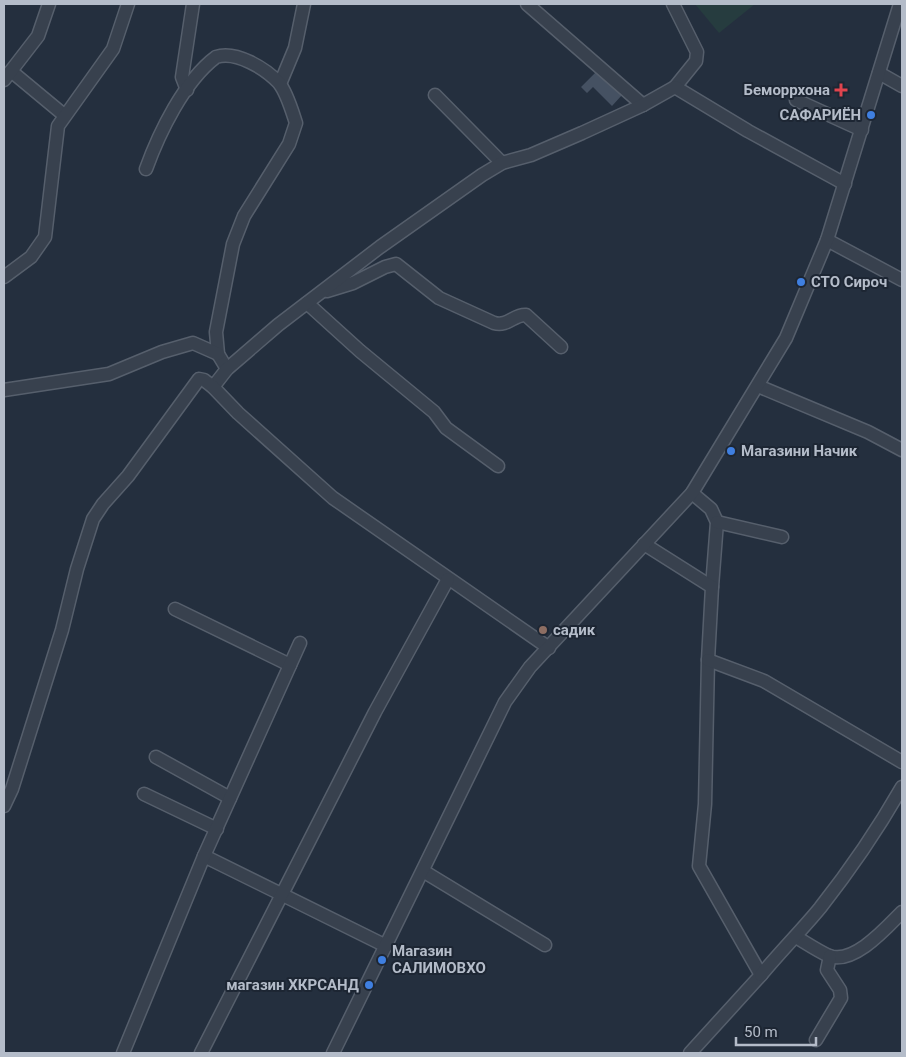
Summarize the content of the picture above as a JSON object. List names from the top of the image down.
{
  "places": {
    "health": ["Беморрхона"],
    "other": [
      "САФАРИЁН",
      "СТО Сироч",
      "Магазини Начик",
      "садик",
      "Магазин САЛИМОВХО",
      "магазин ХКРСАНД"
    ]
  },
  "scale_bar": "50 m"
}
